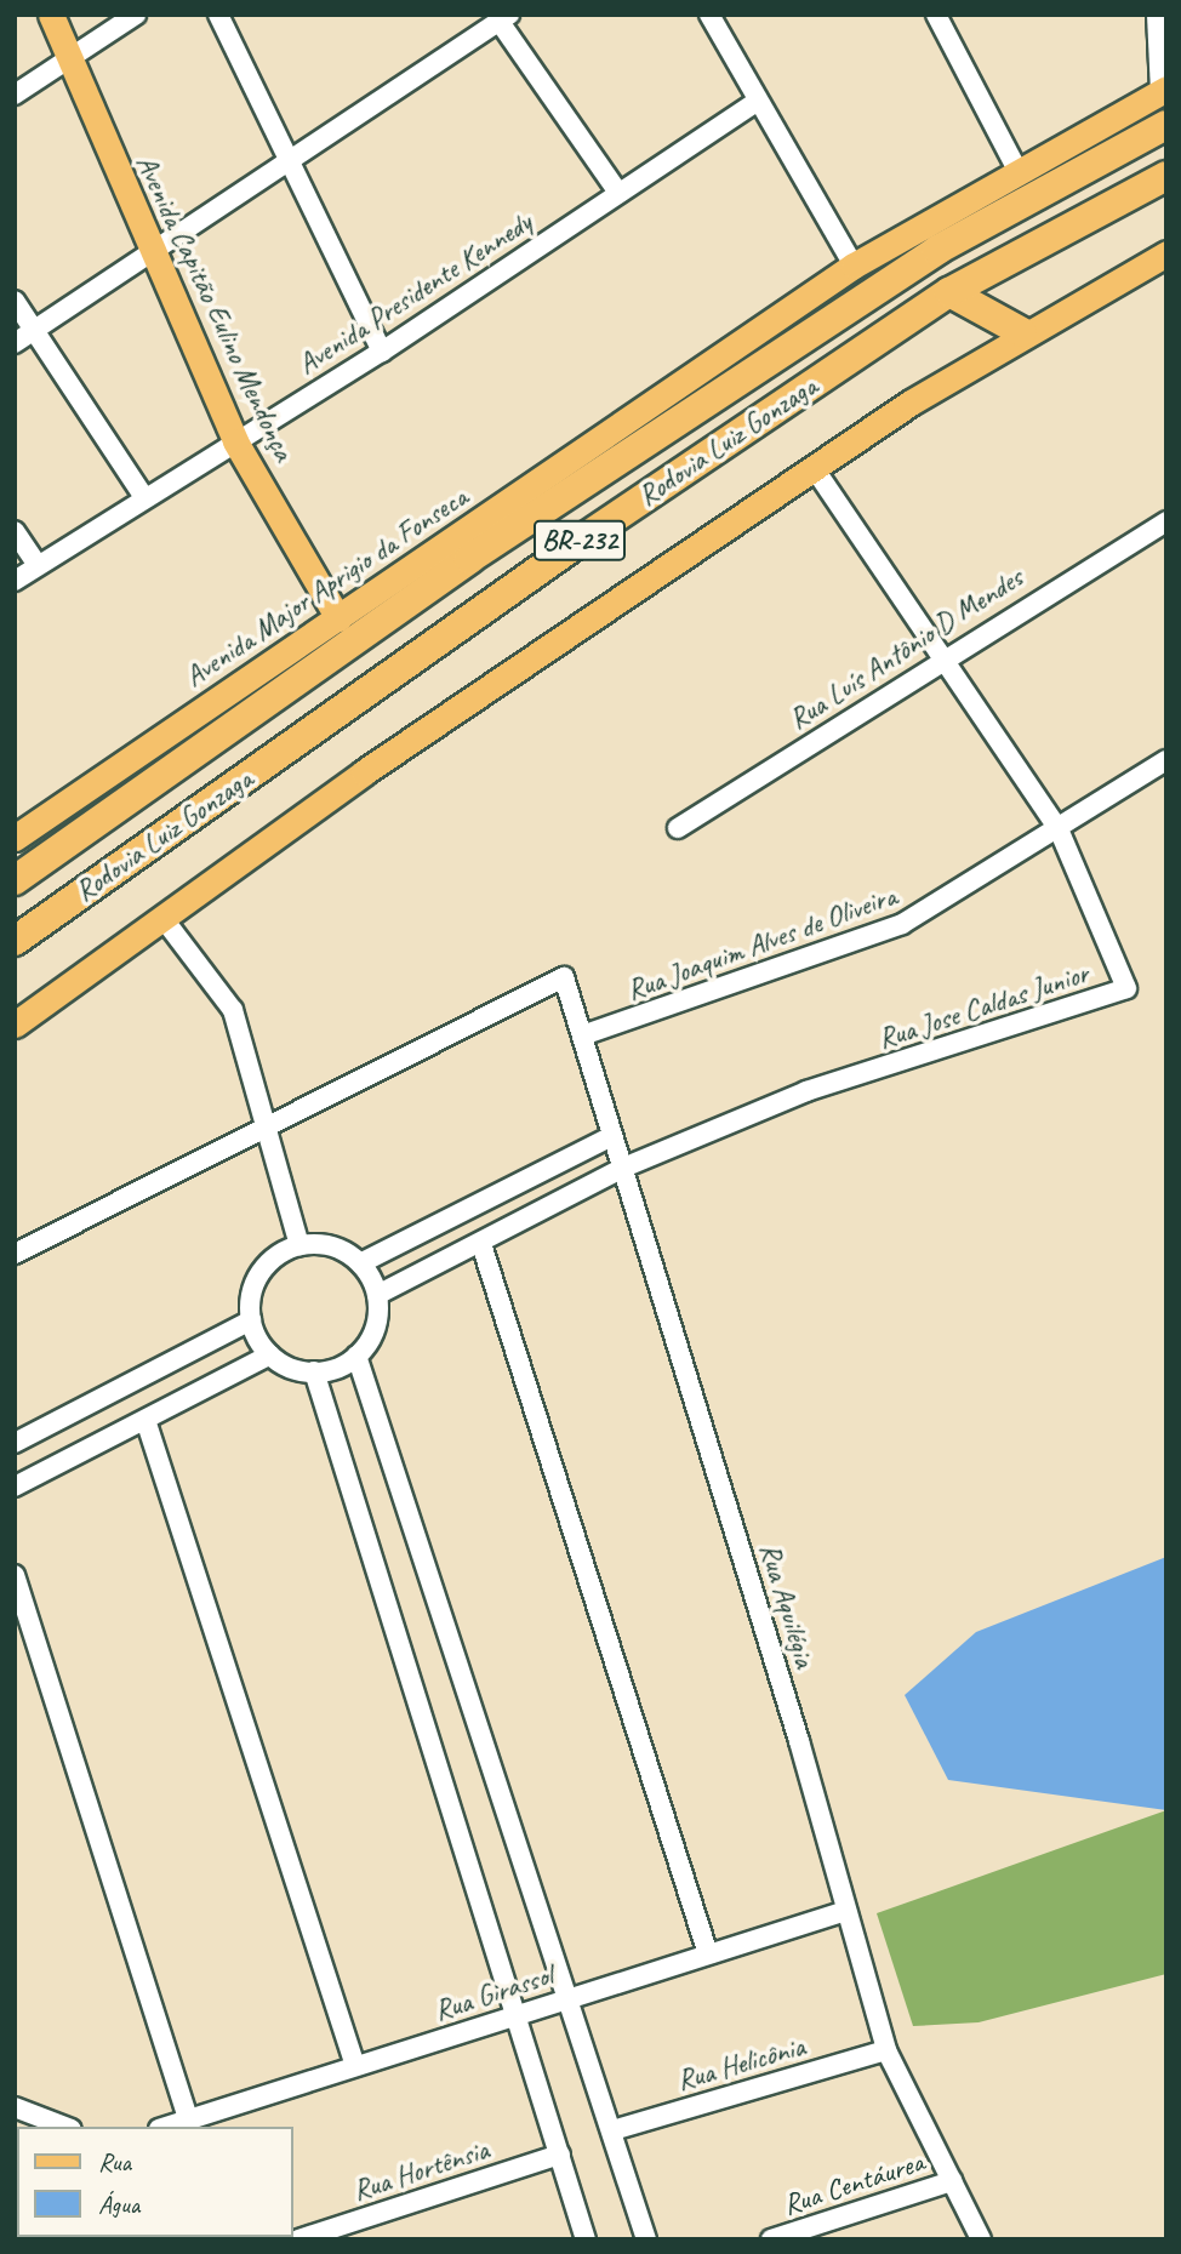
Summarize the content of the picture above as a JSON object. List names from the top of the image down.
{
  "streets": {
    "highway": ["Rodovia Luiz Gonzaga", "BR-232"],
    "main road": ["Avenida Capitão Eulino Mendonça", "Avenida Major Aprigio da Fonseca"],
    "street": [
      "Avenida Presidente Kennedy",
      "Rua Luís Antônio D Mendes",
      "Rua Joaquim Alves de Oliveira",
      "Rua Jose Caldas Junior",
      "Rua Aquilégia",
      "Rua Girassol",
      "Rua Helicônia",
      "Rua Hortênsia",
      "Rua Centáurea"
    ]
  },
  "crossings": [
    ["Avenida Presidente Kennedy", "Avenida Capitão Eulino Mendonça"],
    ["Avenida Capitão Eulino Mendonça", "Avenida Major Aprigio da Fonseca"],
    ["BR-232", "Rua Jose Caldas Junior"],
    ["Rua Luís Antônio D Mendes", "Rua Jose Caldas Junior"],
    ["Rua Joaquim Alves de Oliveira", "Rua Jose Caldas Junior"],
    ["Rua Joaquim Alves de Oliveira", "Rua Aquilégia"],
    ["Rua Jose Caldas Junior", "Rua Aquilégia"],
    ["Rua Aquilégia", "Rua Girassol"],
    ["Rua Aquilégia", "Rua Helicônia"],
    ["Rua Aquilégia", "Rua Centáurea"]
  ],
  "legend": ["Rua", "Água"]
}
